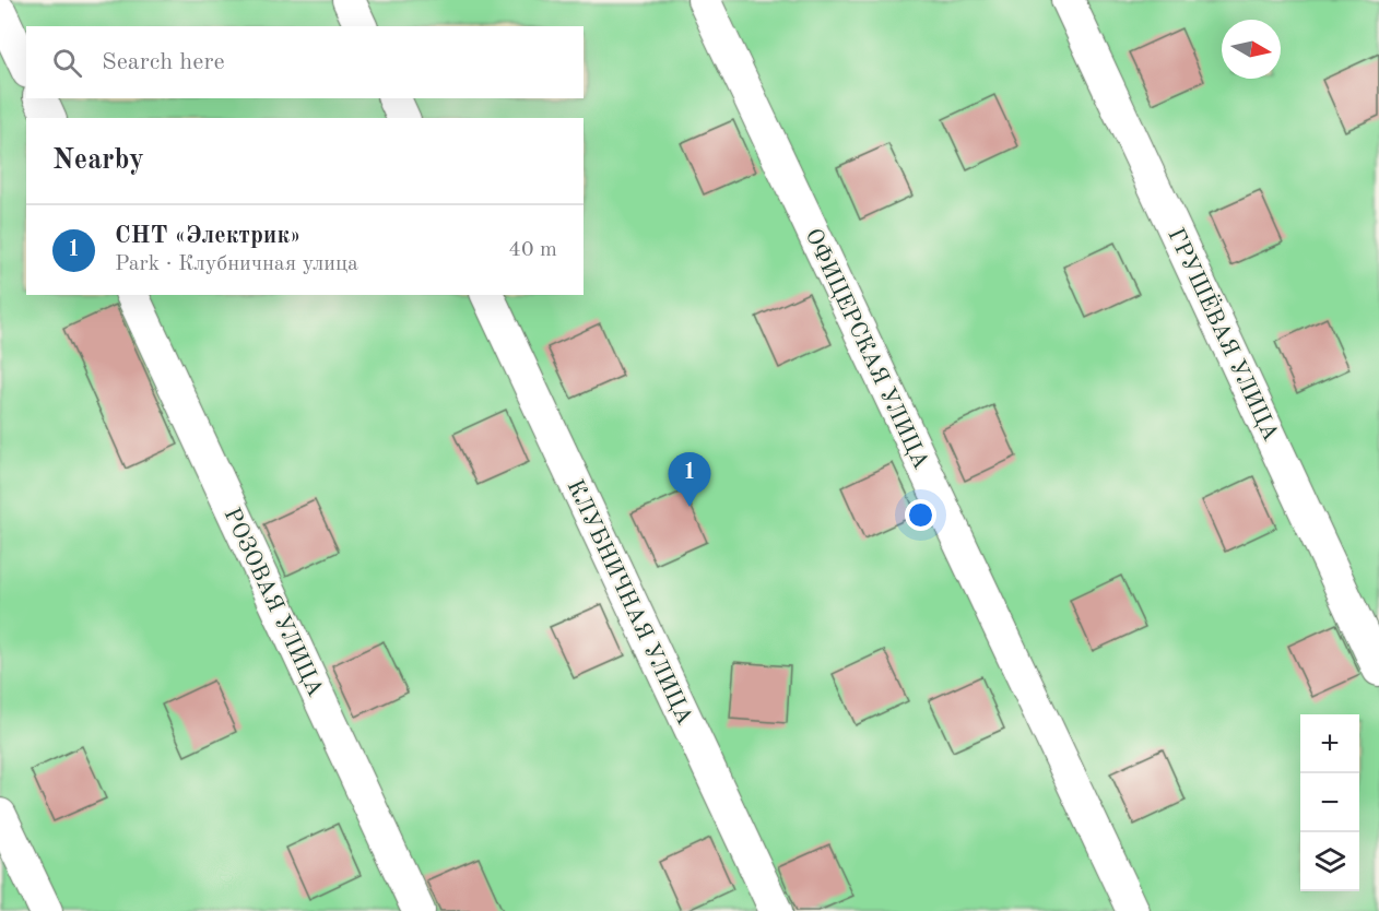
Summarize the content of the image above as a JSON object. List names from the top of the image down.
{
  "streets": {
    "street": [
      "ГРУШЁВАЯ УЛИЦА",
      "ОФИЦЕРСКАЯ УЛИЦА",
      "РОЗОВАЯ УЛИЦА",
      "КЛУБНИЧНАЯ УЛИЦА"
    ]
  },
  "north": "right",
  "page": {
    "search": "Search here",
    "heading": "Nearby",
    "list": [
      {
        "mark": "1",
        "name": "СНТ «Электрик»",
        "note": "Park · Клубничная улица",
        "value": "40 m"
      }
    ],
    "pins": "1",
    "map_buttons": ["+", "−"]
  }
}
